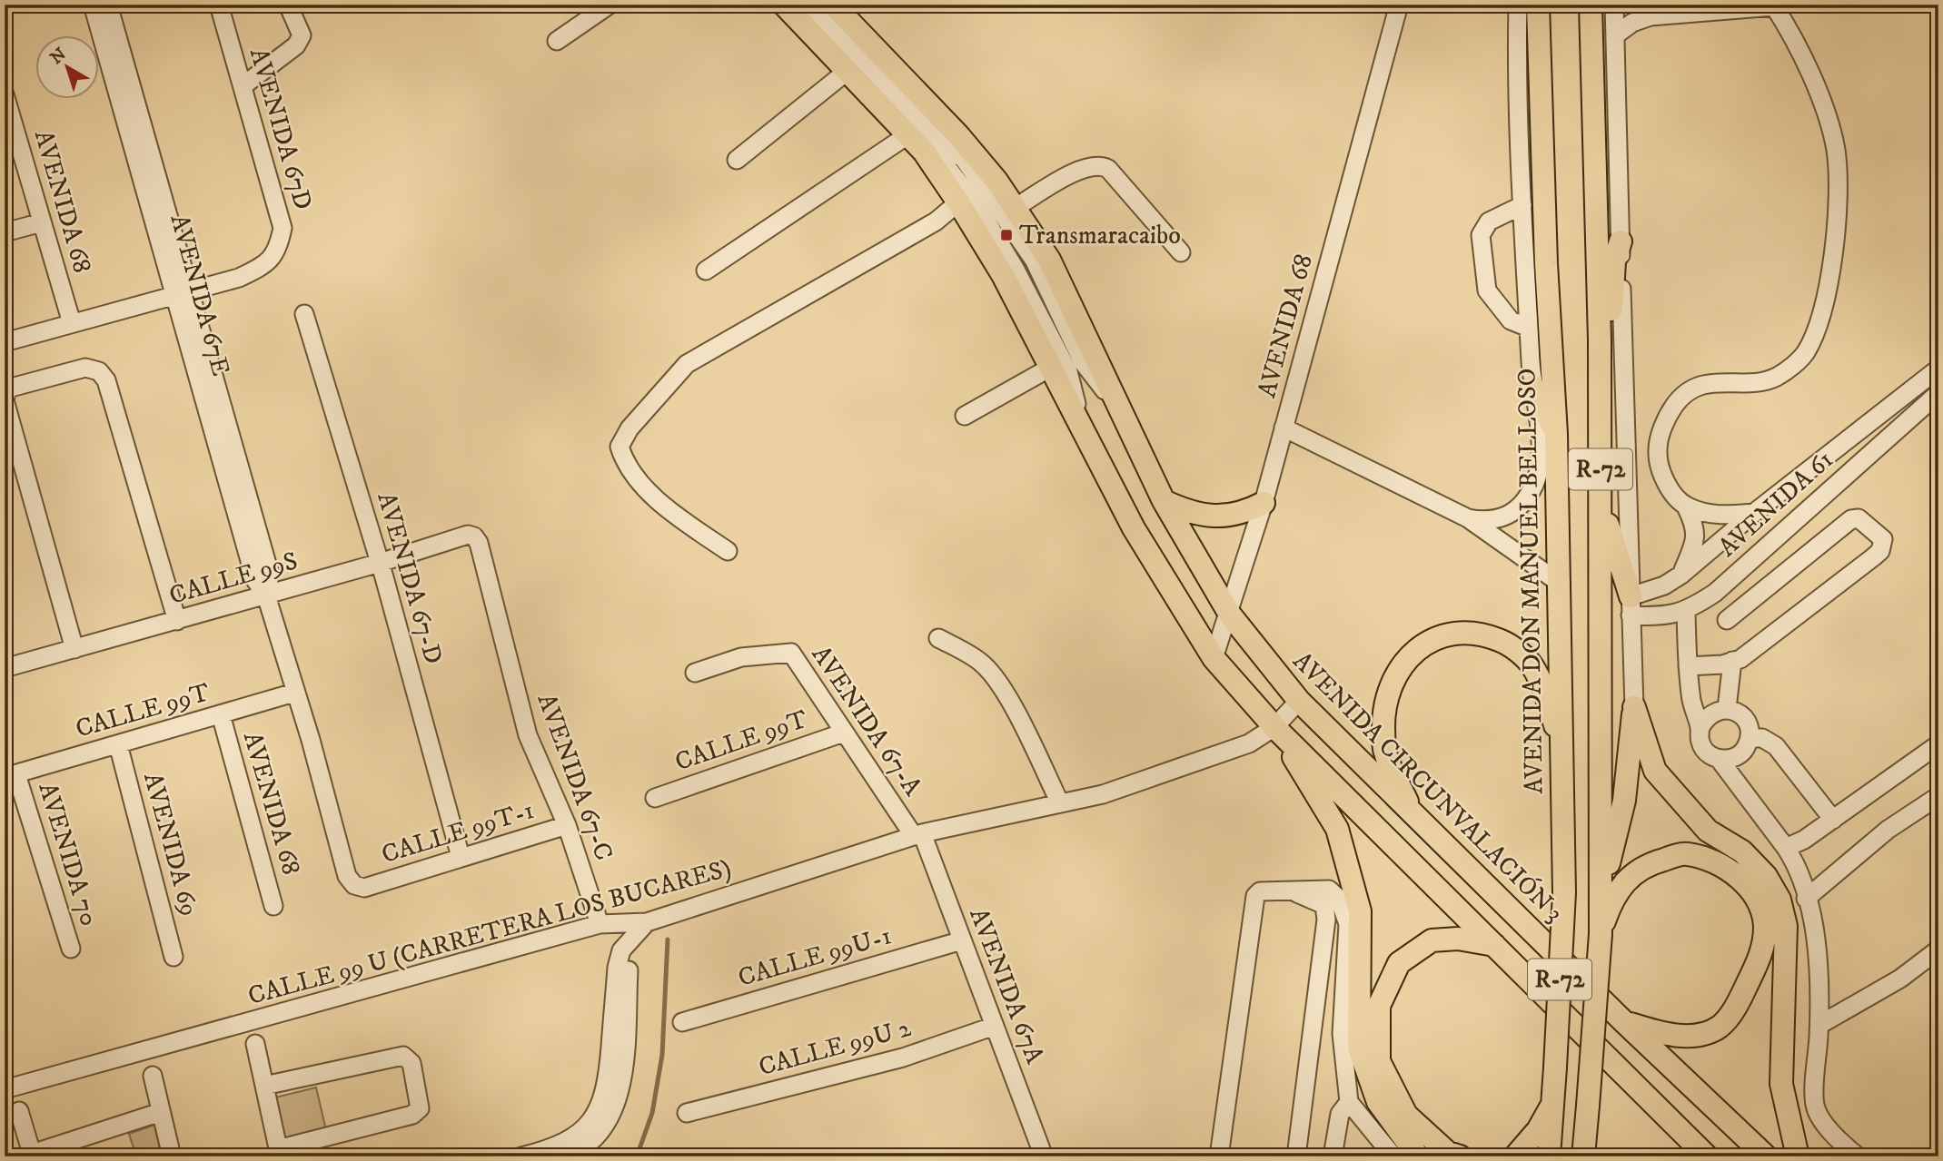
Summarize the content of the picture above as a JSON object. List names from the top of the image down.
{
  "streets": {
    "main road": ["R-72", "AVENIDA DON MANUEL BELLOSO", "AVENIDA CIRCUNVALACIÓN 3"],
    "street": [
      "AVENIDA 67D",
      "AVENIDA 68",
      "AVENIDA 67E",
      "AVENIDA 61",
      "CALLE 99S",
      "AVENIDA 67-D",
      "CALLE 99T",
      "AVENIDA 67-A",
      "AVENIDA 67-C",
      "CALLE 99T-1",
      "AVENIDA 69",
      "AVENIDA 70",
      "CALLE 99 U (CARRETERA LOS BUCARES)",
      "CALLE 99U-1",
      "AVENIDA 67A",
      "CALLE 99U 2"
    ]
  },
  "crossings": [
    ["AVENIDA 67D", "AVENIDA 67E"],
    ["AVENIDA 68", "CALLE 99T"],
    ["AVENIDA 68", "AVENIDA CIRCUNVALACIÓN 3"],
    ["AVENIDA 67E", "CALLE 99S"],
    ["AVENIDA 67E", "CALLE 99T"],
    ["AVENIDA 67E", "CALLE 99T-1"],
    ["R-72", "AVENIDA 61"],
    ["CALLE 99S", "AVENIDA 67-D"],
    ["CALLE 99S", "AVENIDA 67-C"],
    ["AVENIDA 67-D", "CALLE 99T-1"],
    ["CALLE 99T", "AVENIDA 67-A"],
    ["CALLE 99T", "AVENIDA 69"],
    ["CALLE 99T", "AVENIDA 70"],
    ["AVENIDA 67-A", "CALLE 99 U (CARRETERA LOS BUCARES)"],
    ["AVENIDA 67-A", "AVENIDA 67A"],
    ["AVENIDA 67-C", "CALLE 99T-1"],
    ["AVENIDA 67-C", "CALLE 99 U (CARRETERA LOS BUCARES)"],
    ["AVENIDA CIRCUNVALACIÓN 3", "CALLE 99 U (CARRETERA LOS BUCARES)"],
    ["CALLE 99 U (CARRETERA LOS BUCARES)", "AVENIDA 67A"],
    ["CALLE 99U-1", "AVENIDA 67A"],
    ["AVENIDA 67A", "CALLE 99U 2"]
  ],
  "places": {
    "transit": ["Transmaracaibo"]
  },
  "north": "top left"
}
